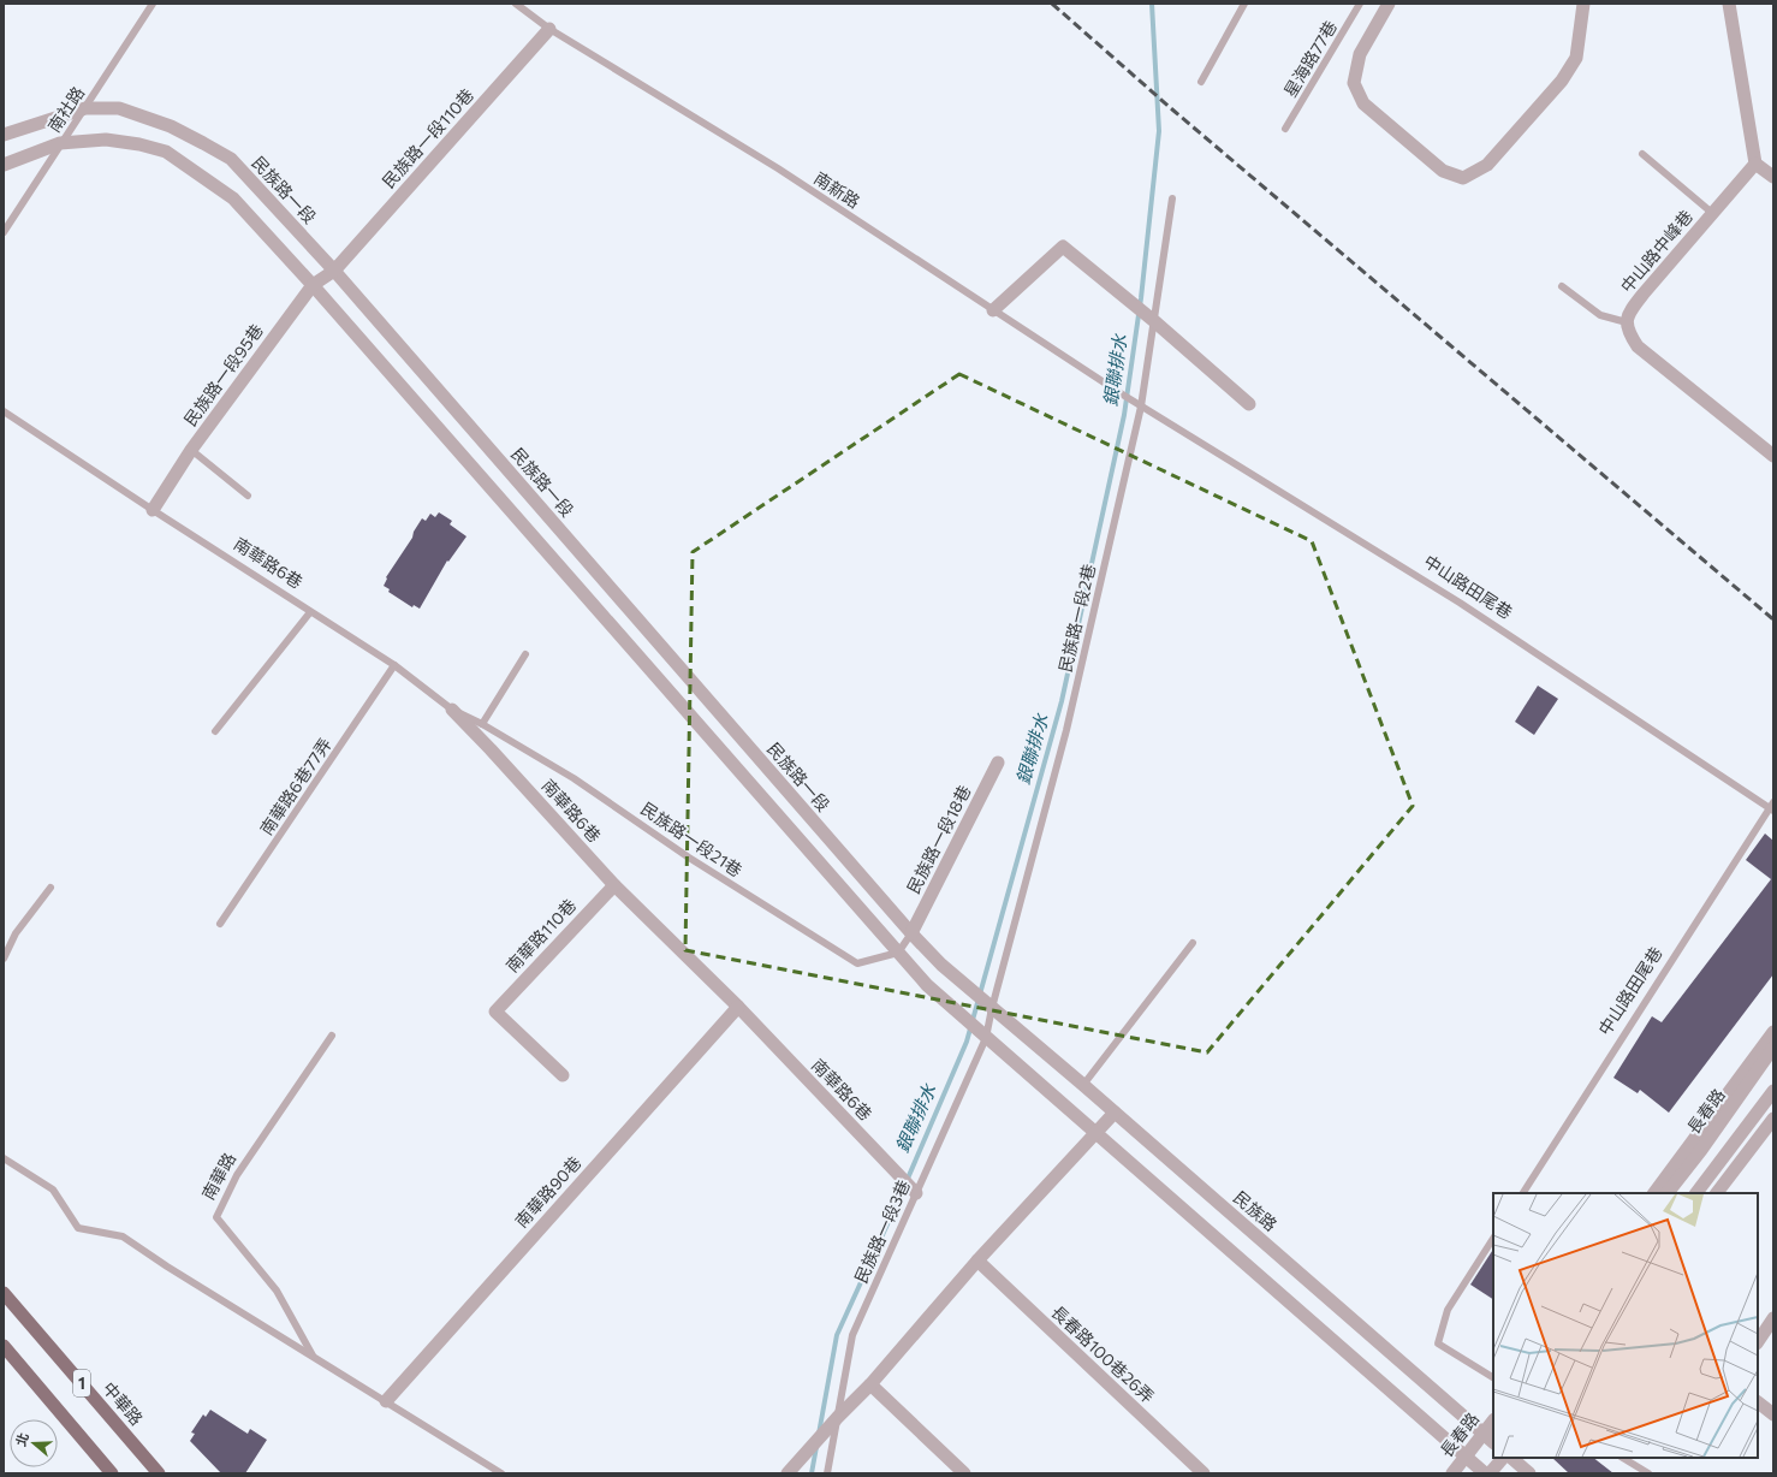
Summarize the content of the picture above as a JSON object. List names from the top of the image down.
{
  "streets": {
    "main road": ["1", "中華路"],
    "street": [
      "民族路一段110巷",
      "民族路一段",
      "中山路中峰巷",
      "民族路一段95巷",
      "南華路6巷",
      "民族路一段18巷",
      "南華路110巷",
      "長春路",
      "南華路90巷",
      "民族路",
      "長春路100巷26弄"
    ],
    "lane": [
      "星海路77巷",
      "南社路",
      "南新路",
      "中山路田尾巷",
      "民族路一段2巷",
      "南華路6巷77弄",
      "民族路一段21巷",
      "南華路",
      "民族路一段3巷"
    ]
  },
  "crossings": [
    ["南社路", "民族路一段"],
    ["民族路一段110巷", "民族路一段"],
    ["民族路一段110巷", "南新路"],
    ["民族路一段110巷", "民族路一段95巷"],
    ["民族路一段", "民族路一段95巷"],
    ["民族路一段", "民族路一段2巷"],
    ["民族路一段", "民族路一段18巷"],
    ["民族路一段", "民族路"],
    ["南新路", "中山路田尾巷"],
    ["南新路", "民族路一段2巷"],
    ["民族路一段95巷", "南華路6巷"],
    ["南華路6巷", "南華路6巷77弄"],
    ["南華路6巷", "民族路一段21巷"],
    ["南華路6巷", "南華路110巷"],
    ["南華路6巷", "南華路90巷"],
    ["南華路6巷", "民族路一段3巷"],
    ["中山路田尾巷", "民族路一段2巷"],
    ["民族路一段2巷", "民族路"],
    ["民族路一段2巷", "民族路一段3巷"],
    ["長春路", "民族路"],
    ["南華路", "南華路90巷"]
  ],
  "water": ["銀聯排水"],
  "north": "left"
}
